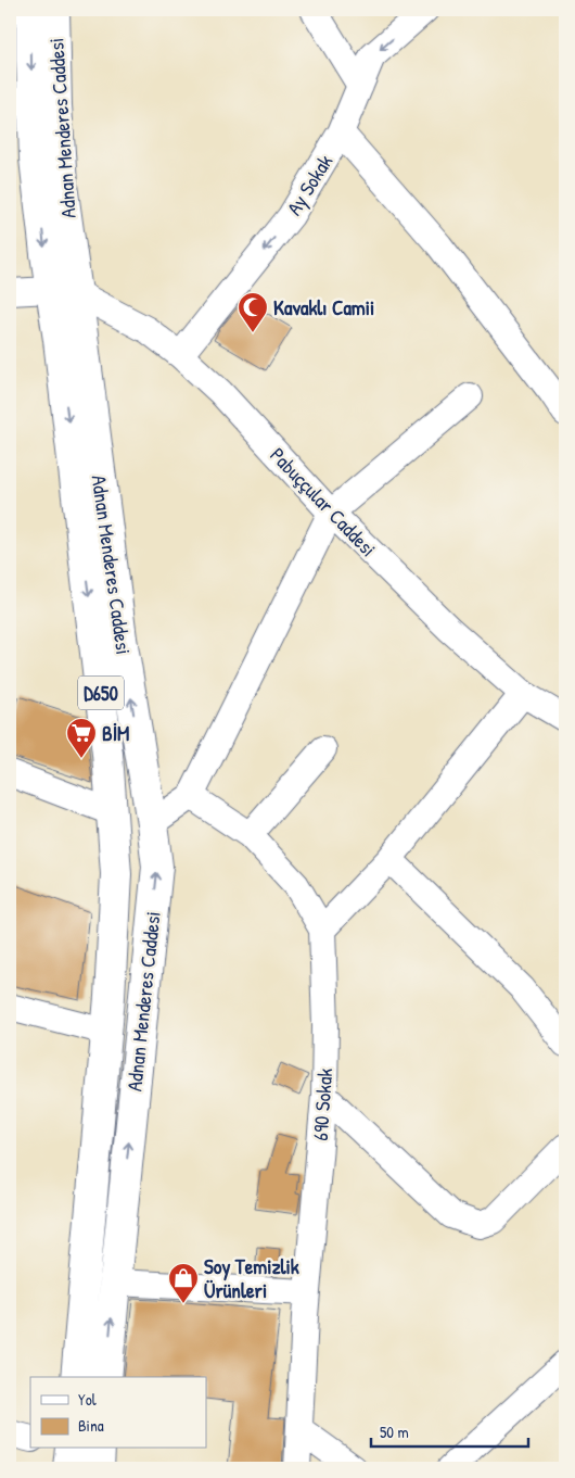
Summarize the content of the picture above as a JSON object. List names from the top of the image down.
{
  "streets": {
    "main road": ["Adnan Menderes Caddesi", "D650"],
    "street": ["Ay Sokak", "Pabuççular Caddesi", "690 Sokak"]
  },
  "crossings": [
    ["Adnan Menderes Caddesi", "Pabuççular Caddesi"],
    ["Ay Sokak", "Pabuççular Caddesi"]
  ],
  "one_way": ["Ay Sokak"],
  "places": {
    "mosque": ["Kavaklı Camii"],
    "supermarket": ["BİM"],
    "shop": ["Soy Temizlik Ürünleri"]
  },
  "legend": ["Yol", "Bina"],
  "scale_bar": "50 m"
}
